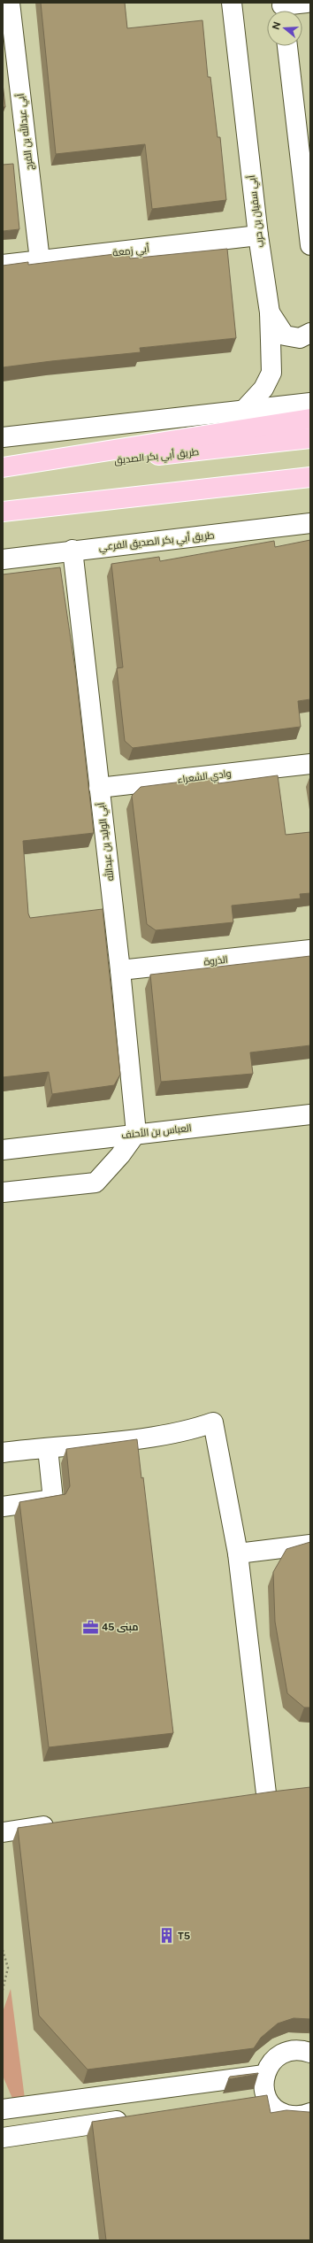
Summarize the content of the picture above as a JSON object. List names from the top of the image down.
{
  "streets": {
    "main road": ["طريق أبي بكر الصديق"],
    "street": [
      "أبي عبدالله بن الفرج",
      "أبي سفيان بن حرب",
      "أبي زمعة",
      "طريق أبي بكر الصديق الفرعي",
      "وادي الشعراء",
      "أبي الوليد بن عبدالله",
      "الذروة",
      "العباس بن الأحنف"
    ]
  },
  "crossings": [
    ["أبي عبدالله بن الفرج", "أبي زمعة"],
    ["أبي سفيان بن حرب", "أبي زمعة"],
    ["طريق أبي بكر الصديق الفرعي", "أبي الوليد بن عبدالله"],
    ["وادي الشعراء", "أبي الوليد بن عبدالله"],
    ["أبي الوليد بن عبدالله", "الذروة"],
    ["أبي الوليد بن عبدالله", "العباس بن الأحنف"]
  ],
  "places": {
    "office": ["مبنى 45"],
    "building": ["T5"]
  },
  "north": "left"
}
